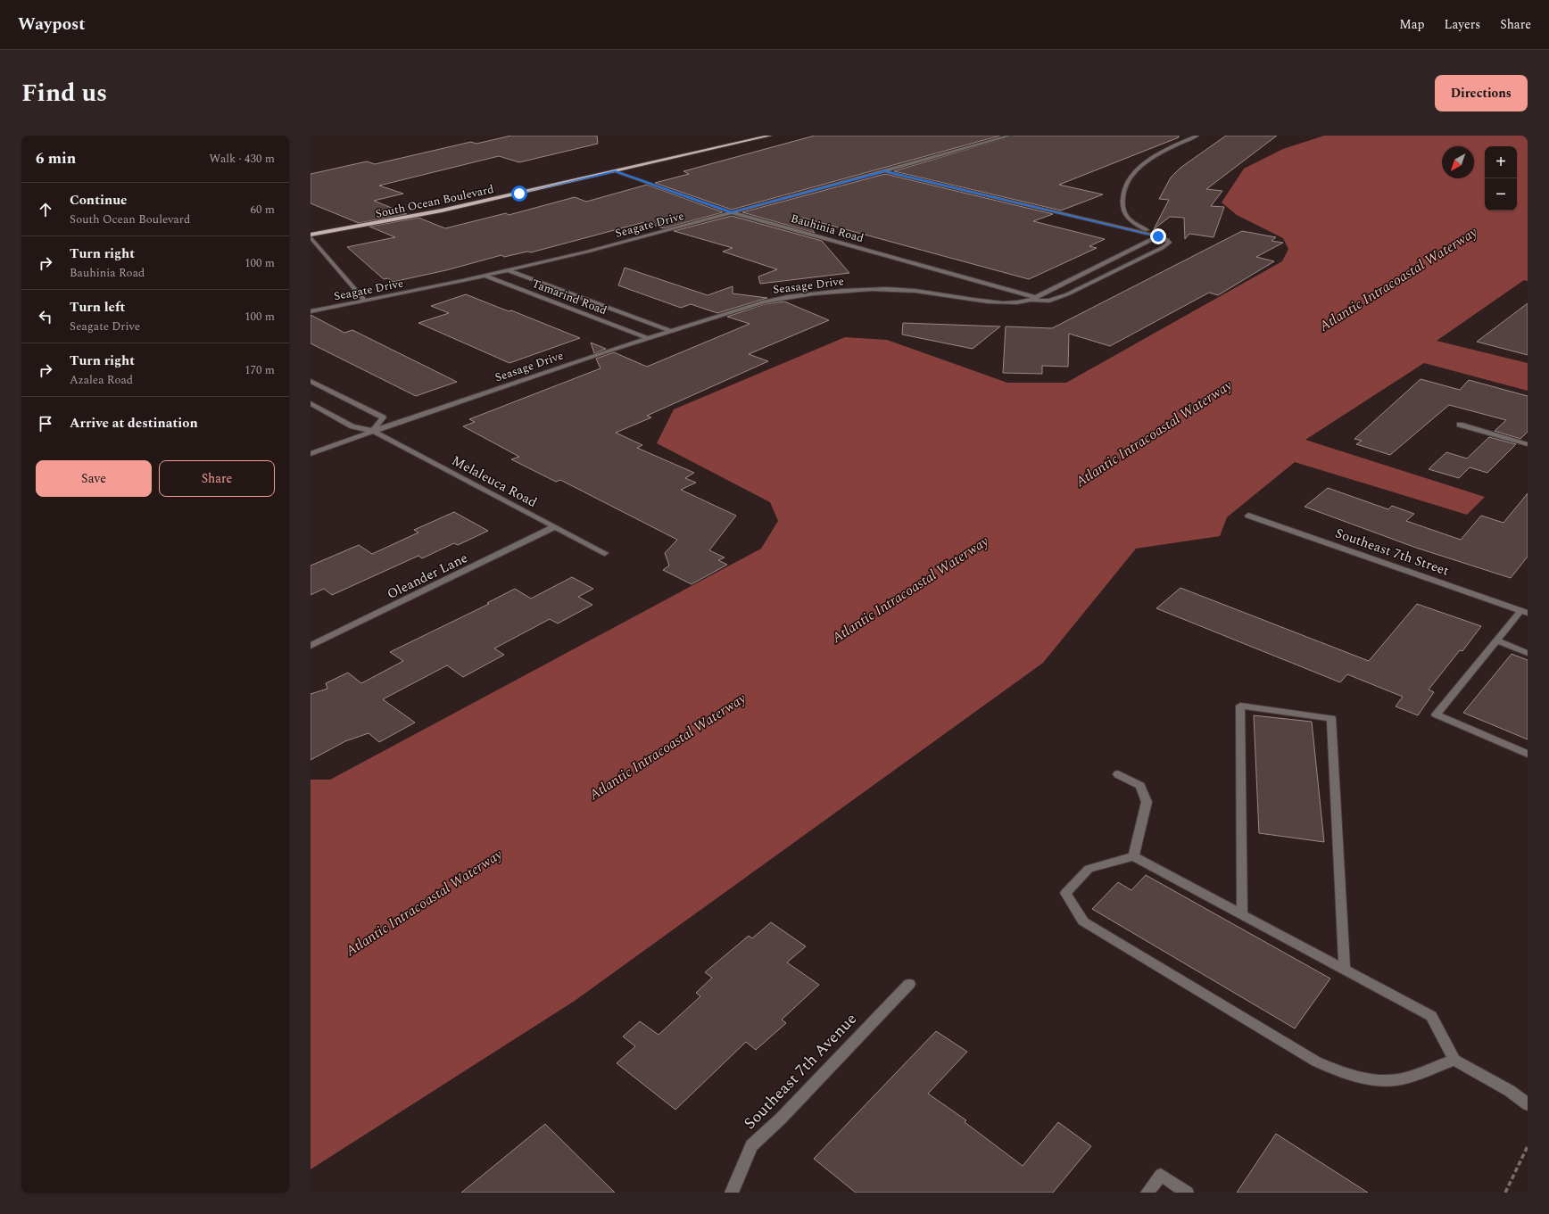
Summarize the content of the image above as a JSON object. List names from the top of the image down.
{
  "streets": {
    "main road": ["South Ocean Boulevard"],
    "street": [
      "Seagate Drive",
      "Bauhinia Road",
      "Seasage Drive",
      "Tamarind Road",
      "Melaleuca Road",
      "Southeast 7th Street",
      "Oleander Lane",
      "Southeast 7th Avenue"
    ]
  },
  "crossings": [
    ["South Ocean Boulevard", "Bauhinia Road"],
    ["Seagate Drive", "Bauhinia Road"],
    ["Seagate Drive", "Tamarind Road"],
    ["Bauhinia Road", "Seasage Drive"],
    ["Seasage Drive", "Tamarind Road"],
    ["Seasage Drive", "Melaleuca Road"],
    ["Melaleuca Road", "Oleander Lane"]
  ],
  "water": ["Atlantic Intracoastal Waterway"],
  "north": "bottom left",
  "page": {
    "header": "Waypost",
    "nav": ["Map", "Layers", "Share"],
    "title": "Find us",
    "buttons": [
      "Directions",
      ["Save", "Share"]
    ],
    "heading": ["6 min", "Walk · 430 m"],
    "map_buttons": ["+", "−"],
    "list": [
      ["Continue", "South Ocean Boulevard", "60 m"],
      ["Turn right", "Bauhinia Road", "100 m"],
      ["Turn left", "Seagate Drive", "100 m"],
      ["Turn right", "Azalea Road", "170 m"],
      "Arrive at destination"
    ]
  }
}
